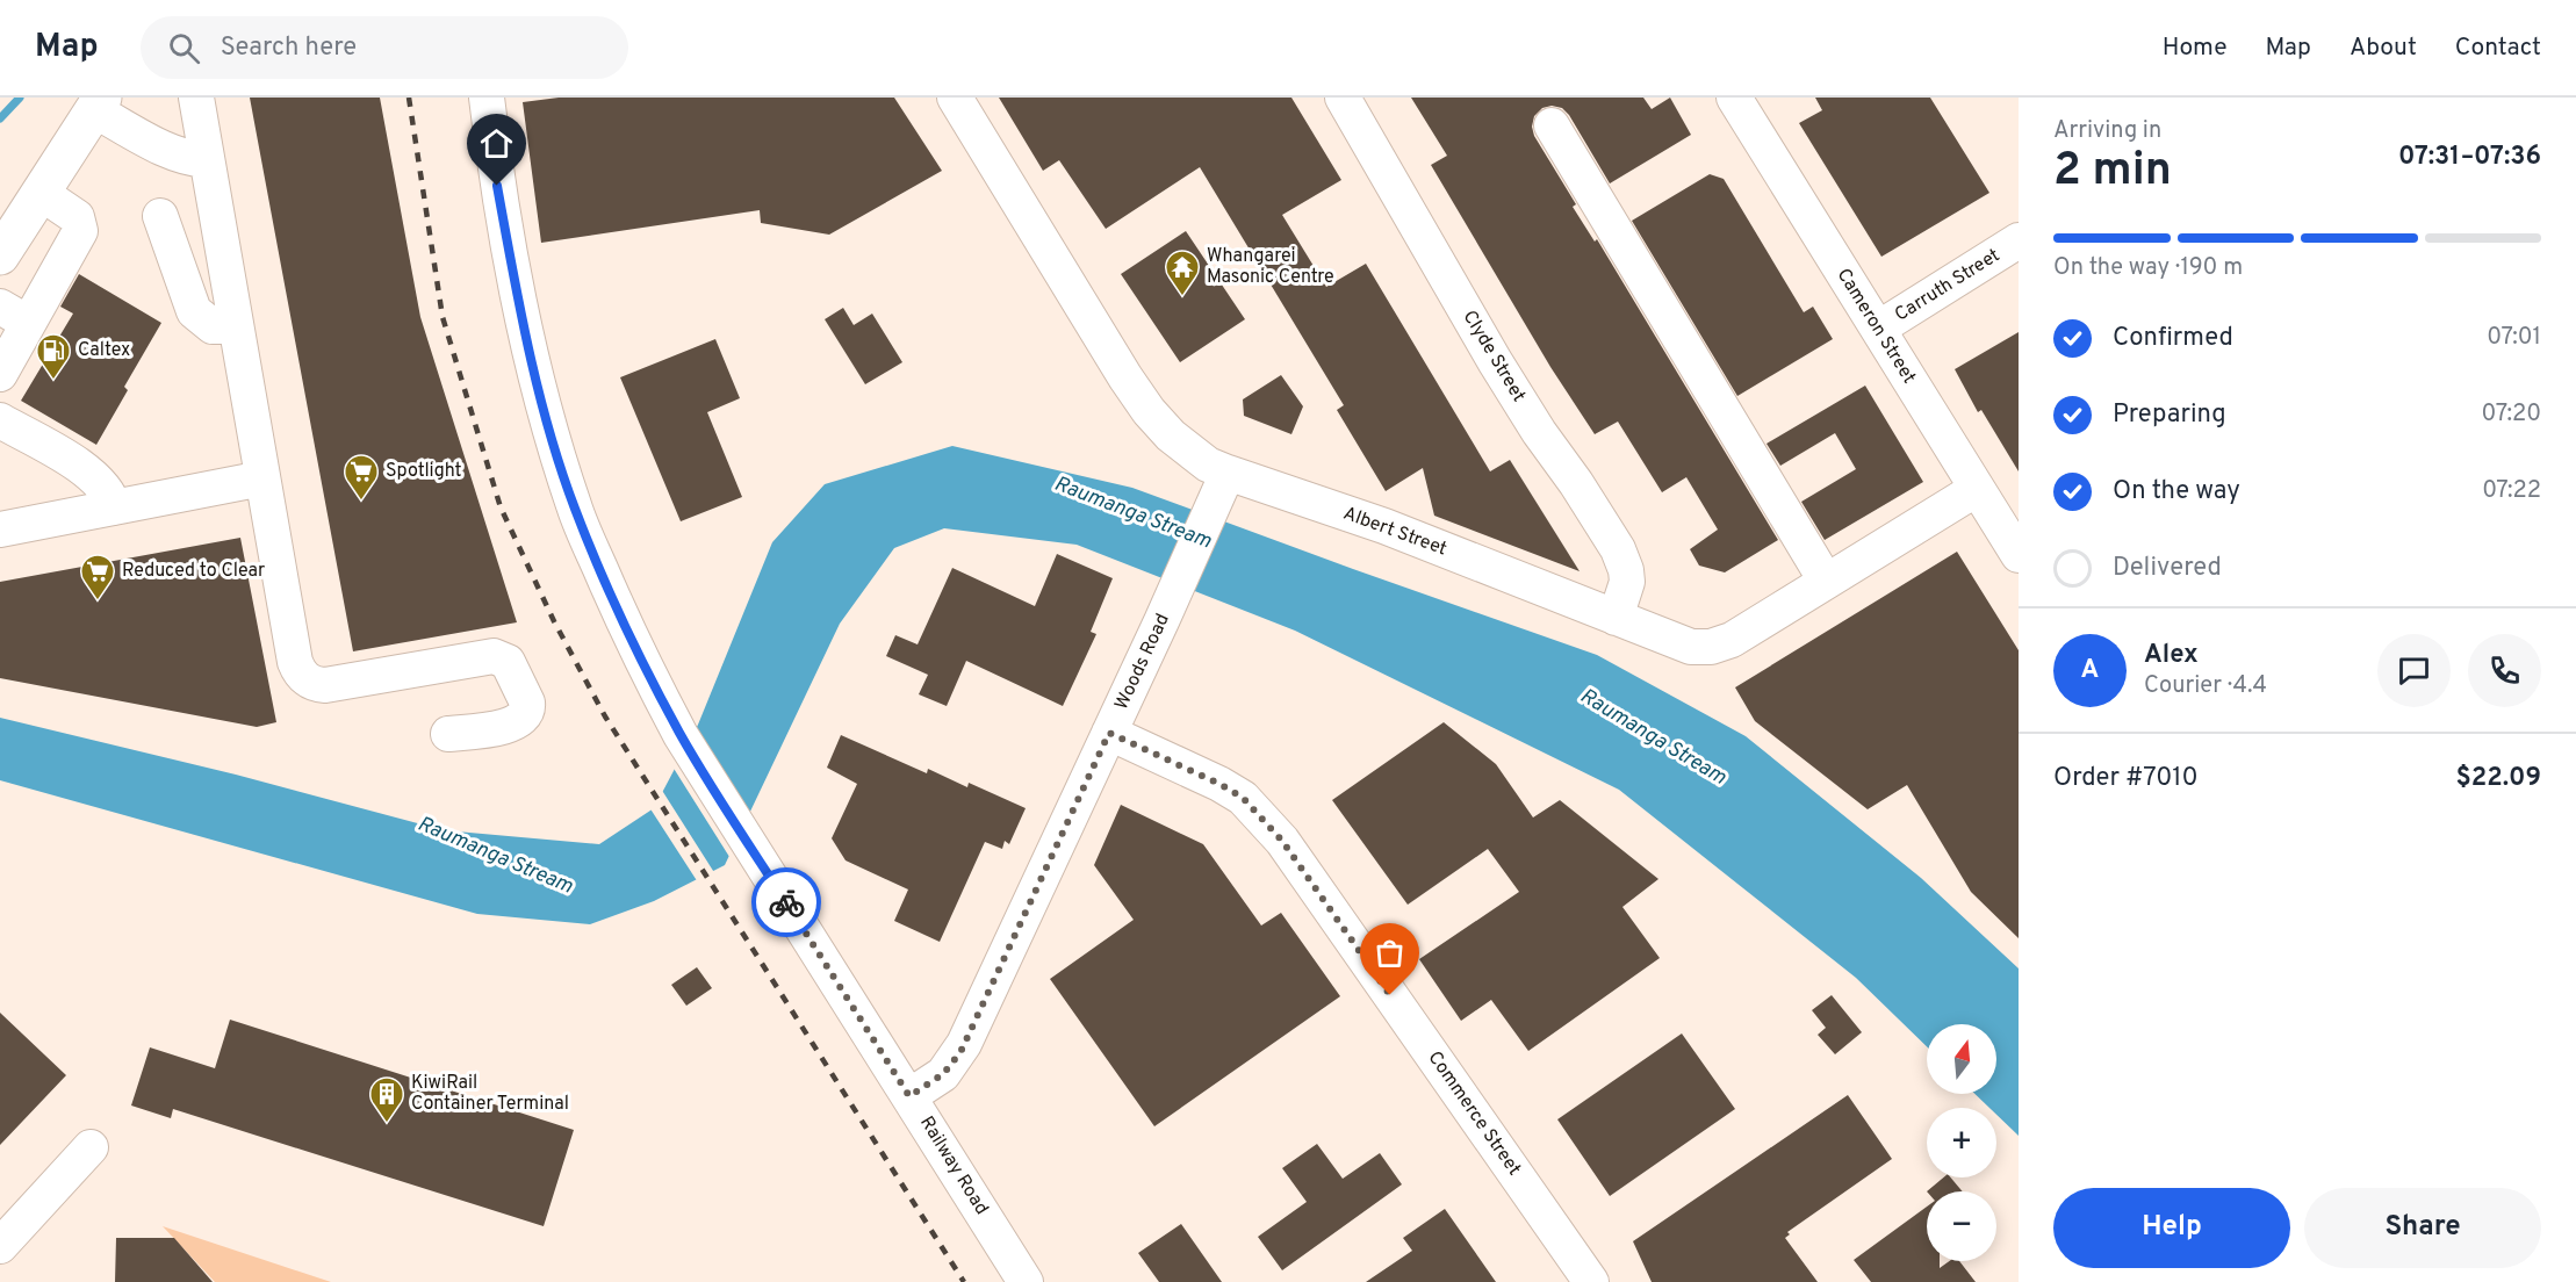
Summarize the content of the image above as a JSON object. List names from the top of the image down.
{
  "streets": {
    "street": [
      "Carruth Street",
      "Cameron Street",
      "Clyde Street",
      "Albert Street",
      "Woods Road",
      "Commerce Street",
      "Railway Road"
    ]
  },
  "crossings": [
    ["Carruth Street", "Cameron Street"],
    ["Cameron Street", "Albert Street"],
    ["Clyde Street", "Albert Street"],
    ["Albert Street", "Woods Road"],
    ["Woods Road", "Commerce Street"],
    ["Woods Road", "Railway Road"]
  ],
  "water": ["Raumanga Stream"],
  "places": {
    "temple": ["Whangarei Masonic Centre"],
    "fuel station": ["Caltex"],
    "supermarket": ["Spotlight", "Reduced to Clear"],
    "building": ["KiwiRail Container Terminal"]
  },
  "north": "top",
  "page": {
    "header": "Map",
    "search": "Search here",
    "nav": [
      "Home",
      "Map",
      "About",
      "Contact"
    ],
    "heading": ["2 min", "Arriving in", "07:31–07:36"],
    "panel": [
      "Alex",
      "Courier · 4.4",
      "Order #7010",
      "$22.09"
    ],
    "bar": "On the way · 190 m",
    "list": [
      ["Confirmed", "07:01"],
      ["Preparing", "07:20"],
      ["On the way", "07:22"],
      "Delivered"
    ],
    "round": "A",
    "map_buttons": ["+", "−"],
    "buttons": ["Help", "Share"]
  }
}
